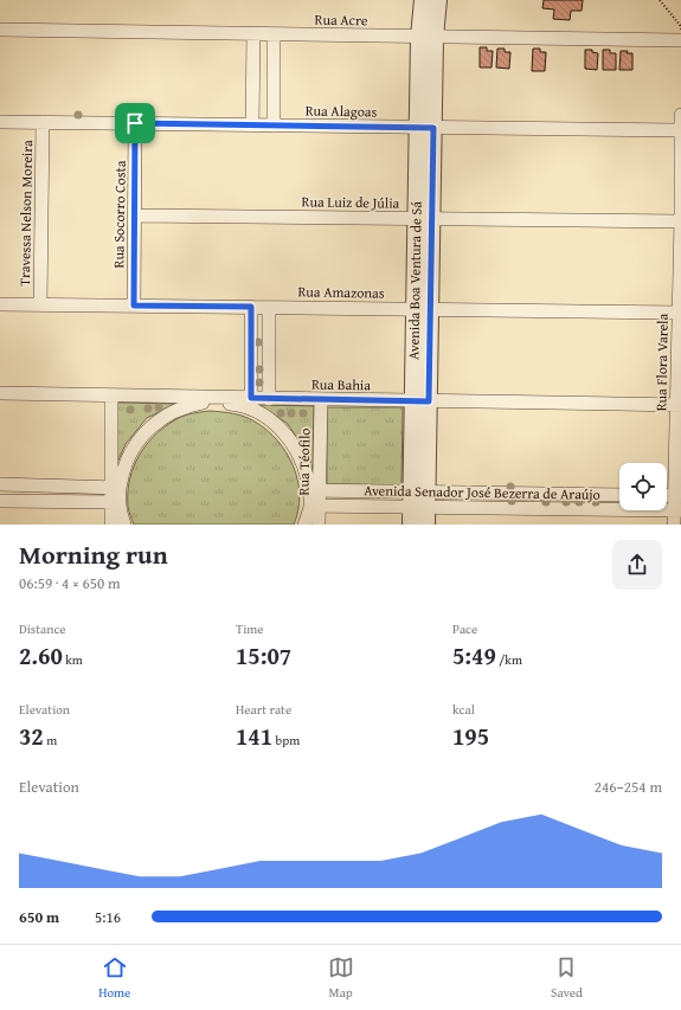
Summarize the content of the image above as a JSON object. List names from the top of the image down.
{
  "streets": {
    "street": [
      "Rua Acre",
      "Rua Alagoas",
      "Rua Luiz de Júlia",
      "Travessa Nelson Moreira",
      "Rua Socorro Costa",
      "Avenida Boa Ventura de Sá",
      "Rua Amazonas",
      "Rua Flora Varela",
      "Rua Bahia",
      "Rua Téofilo",
      "Avenida Senador José Bezerra de Araújo"
    ]
  },
  "crossings": [
    ["Rua Acre", "Avenida Boa Ventura de Sá"],
    ["Rua Alagoas", "Travessa Nelson Moreira"],
    ["Rua Alagoas", "Rua Socorro Costa"],
    ["Rua Alagoas", "Avenida Boa Ventura de Sá"],
    ["Rua Alagoas", "Rua Flora Varela"],
    ["Rua Luiz de Júlia", "Rua Socorro Costa"],
    ["Rua Luiz de Júlia", "Avenida Boa Ventura de Sá"],
    ["Rua Luiz de Júlia", "Rua Flora Varela"],
    ["Travessa Nelson Moreira", "Rua Amazonas"],
    ["Rua Socorro Costa", "Rua Amazonas"],
    ["Avenida Boa Ventura de Sá", "Rua Amazonas"],
    ["Avenida Boa Ventura de Sá", "Rua Bahia"],
    ["Avenida Boa Ventura de Sá", "Avenida Senador José Bezerra de Araújo"],
    ["Rua Amazonas", "Rua Flora Varela"],
    ["Rua Flora Varela", "Rua Bahia"],
    ["Rua Flora Varela", "Avenida Senador José Bezerra de Araújo"],
    ["Rua Bahia", "Rua Téofilo"],
    ["Rua Téofilo", "Avenida Senador José Bezerra de Araújo"]
  ],
  "page": {
    "heading": ["Morning run", "06:59 · 4 × 650 m"],
    "stats": [
      ["Distance", "2.60 km"],
      ["Time", "15:07"],
      ["Pace", "5:49 /km"],
      ["Elevation", "32 m"],
      ["Heart rate", "141 bpm"],
      ["kcal", "195"]
    ],
    "chart": ["Elevation", "246–254 m"],
    "list": [
      {
        "name": "650 m",
        "note": "5:16"
      }
    ],
    "tabs": ["Home", "Map", "Saved"]
  }
}
